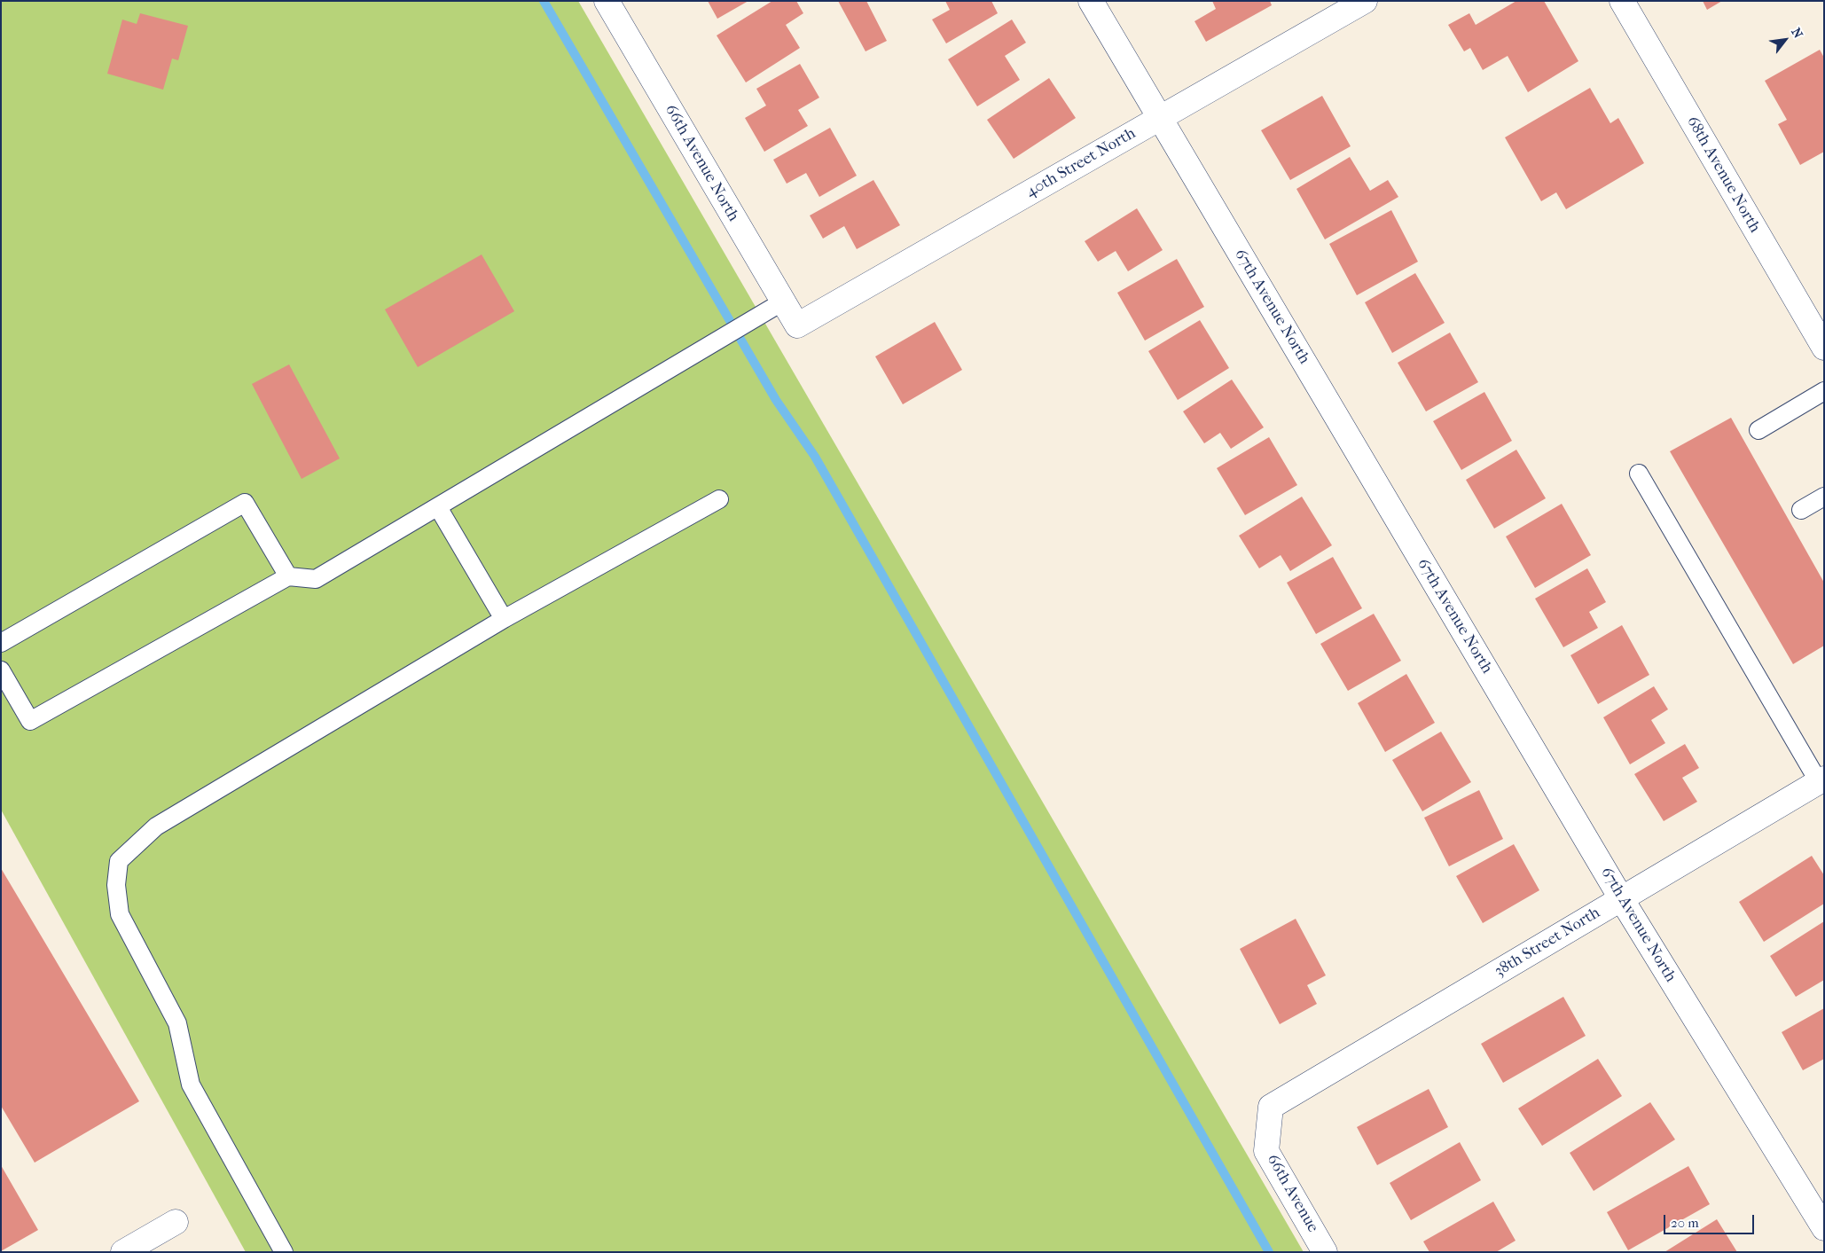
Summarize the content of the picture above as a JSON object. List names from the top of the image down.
{
  "streets": {
    "street": [
      "66th Avenue North",
      "40th Street North",
      "68th Avenue North",
      "67th Avenue North",
      "38th Street North",
      "66th Avenue"
    ]
  },
  "crossings": [
    ["66th Avenue North", "40th Street North"],
    ["40th Street North", "67th Avenue North"],
    ["67th Avenue North", "38th Street North"],
    ["38th Street North", "66th Avenue"]
  ],
  "scale_bar": "20 m",
  "north": "top right"
}
